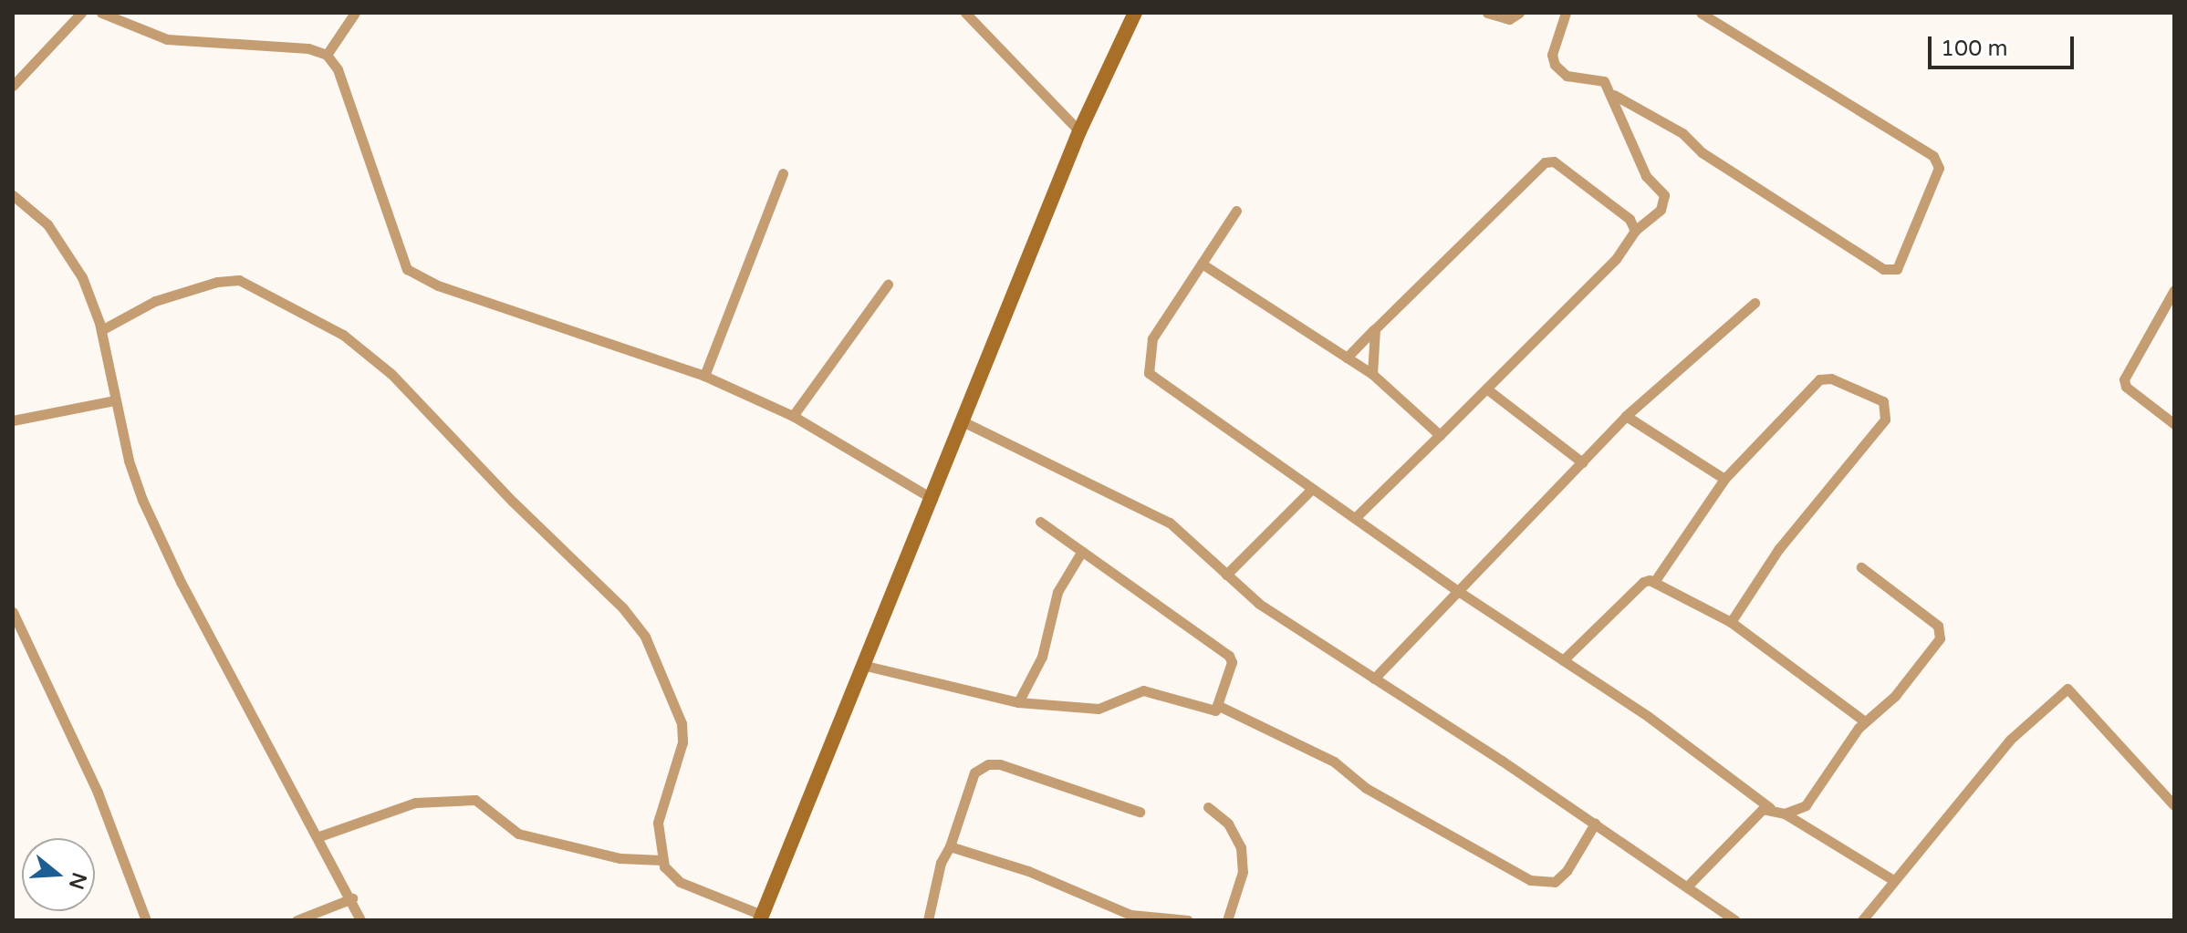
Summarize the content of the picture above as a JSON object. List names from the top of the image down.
{
  "scale_bar": "100 m",
  "north": "right"
}
